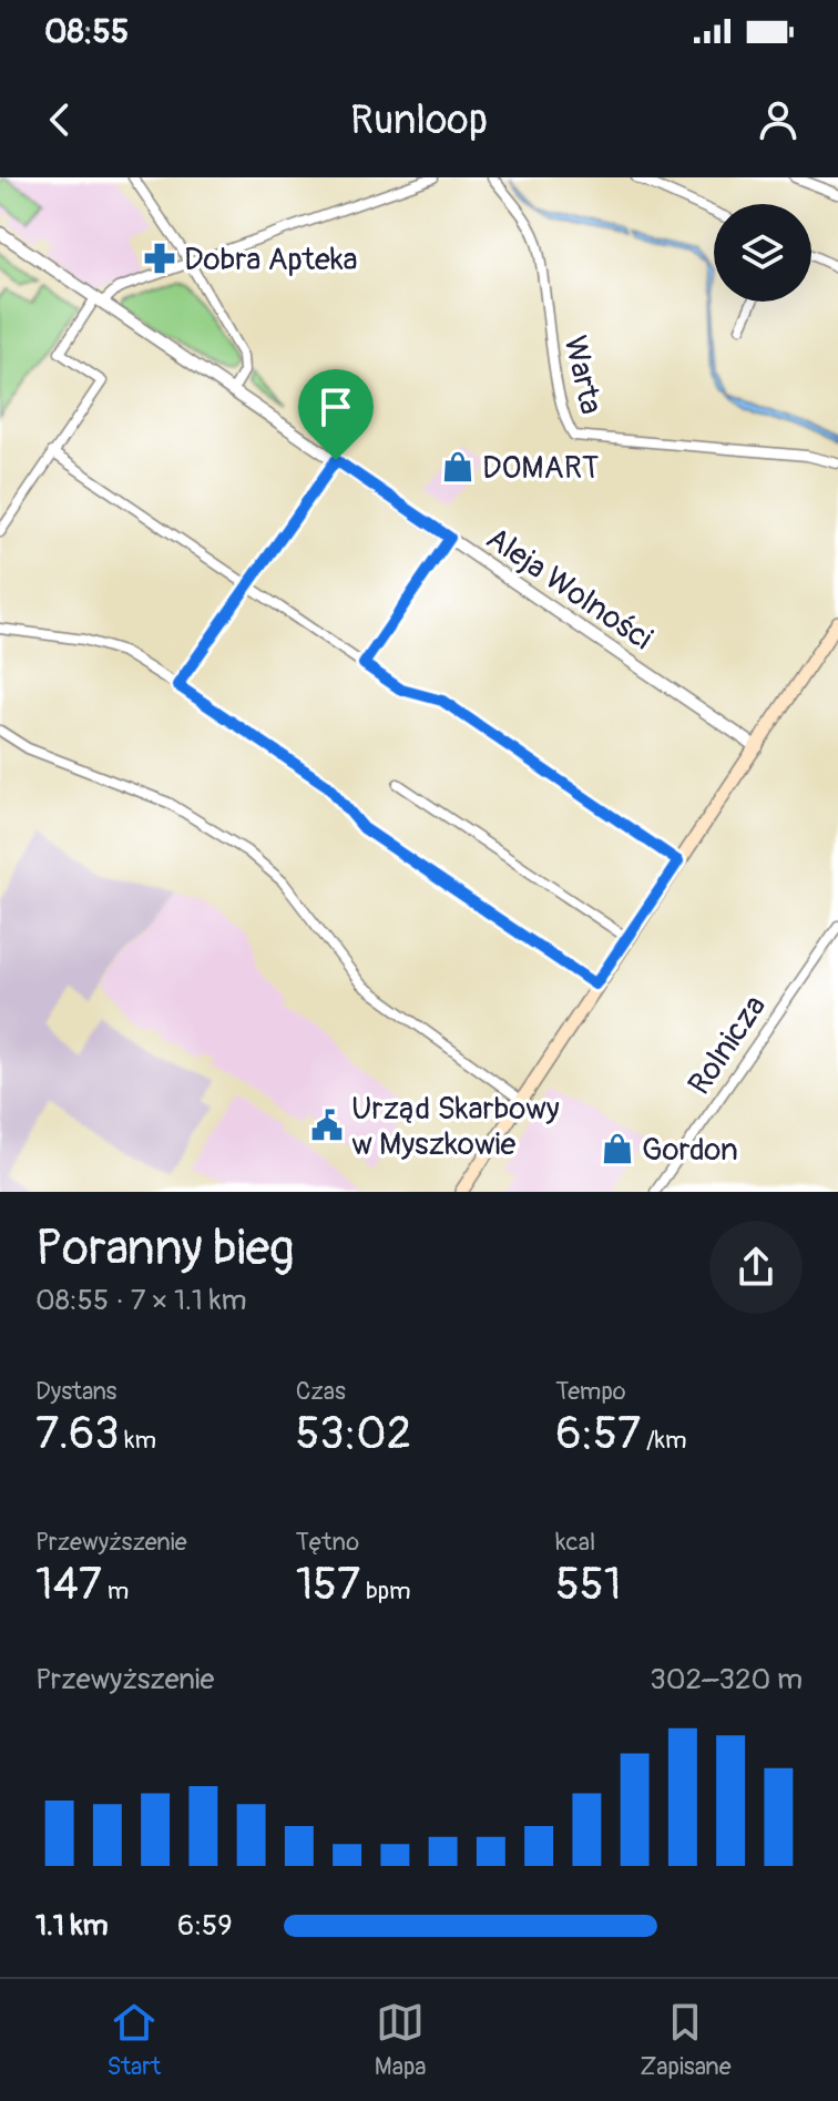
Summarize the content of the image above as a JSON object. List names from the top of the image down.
{
  "streets": {
    "street": ["Warta", "Aleja Wolności", "Rolnicza"]
  },
  "places": {
    "pharmacy": ["Dobra Apteka"],
    "shop": ["DOMART", "Gordon"],
    "public building": ["Urząd Skarbowy w Myszkowie"]
  },
  "page": {
    "status": "08:55",
    "header": "Runloop",
    "heading": ["Poranny bieg", "08:55 · 7 × 1.1 km"],
    "stats": [
      ["Dystans", "7.63 km"],
      ["Czas", "53:02"],
      ["Tempo", "6:57 /km"],
      ["Przewyższenie", "147 m"],
      ["Tętno", "157 bpm"],
      ["kcal", "551"]
    ],
    "chart": ["Przewyższenie", "302–320 m"],
    "list": [
      {
        "name": "1.1 km",
        "note": "6:59"
      }
    ],
    "tabs": ["Start", "Mapa", "Zapisane"]
  }
}
